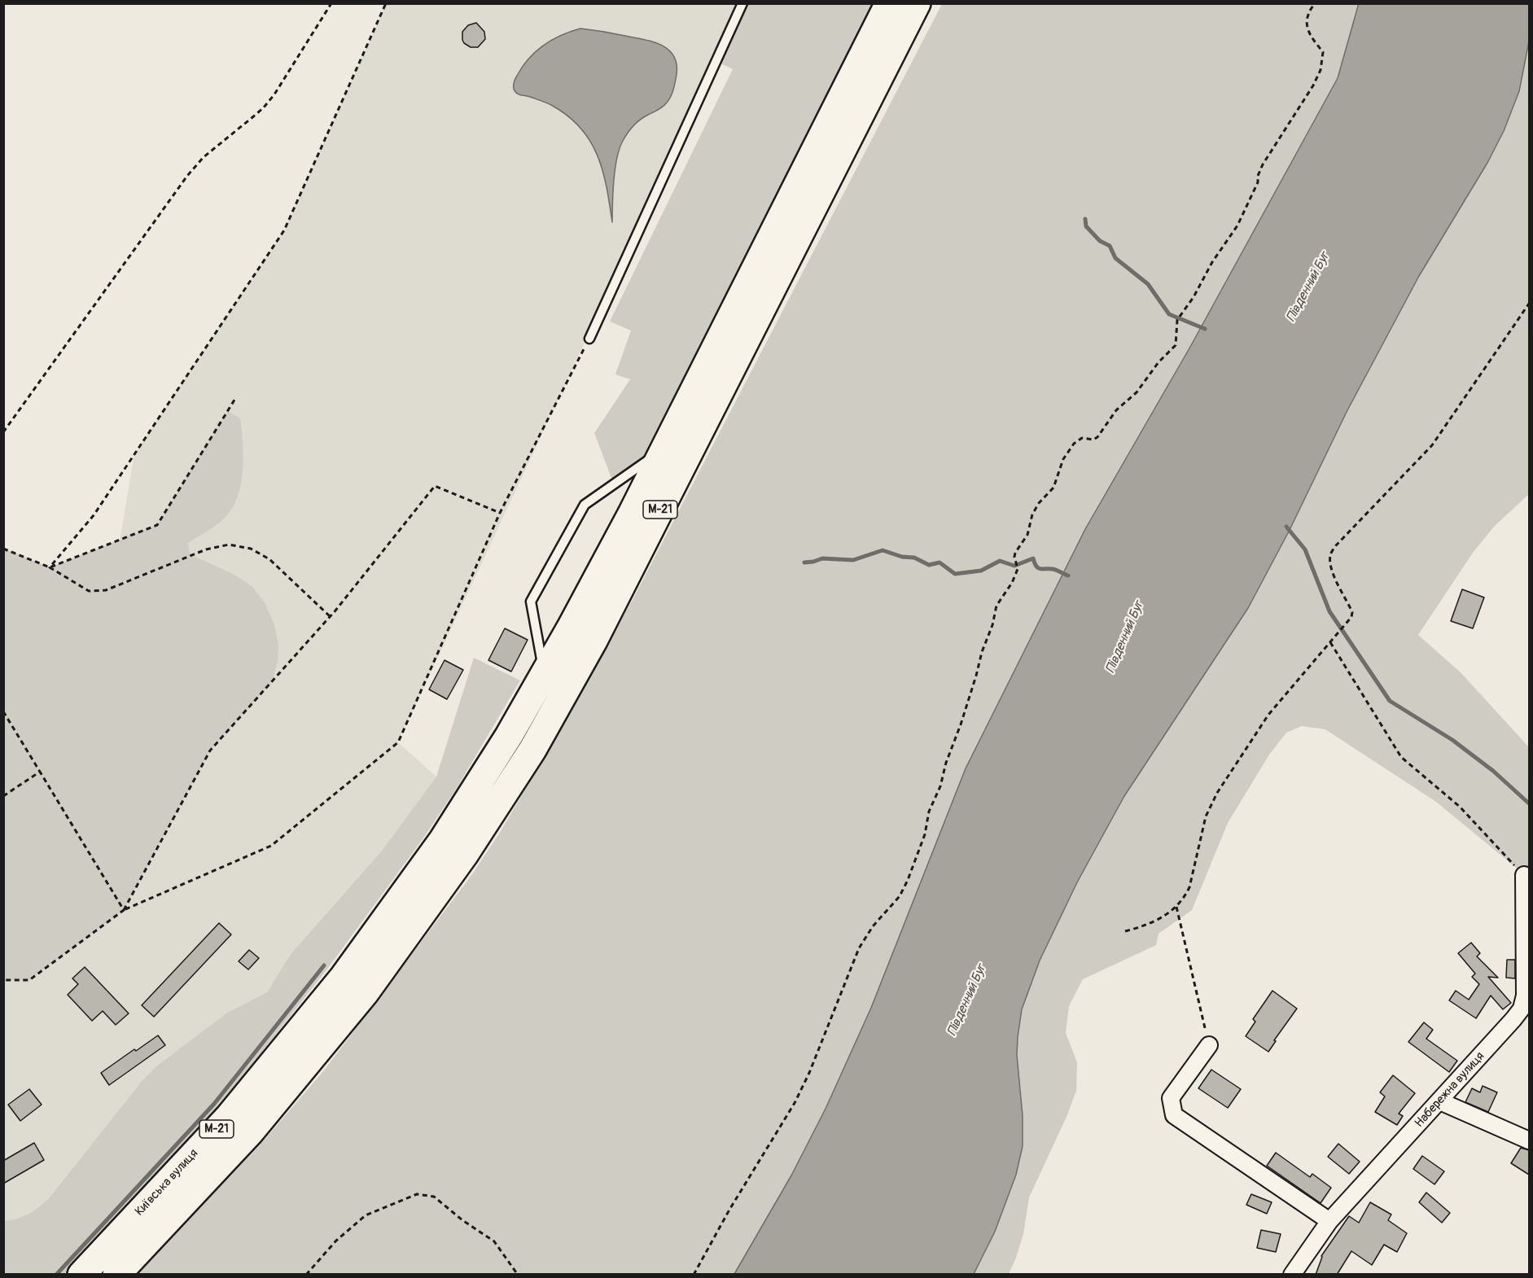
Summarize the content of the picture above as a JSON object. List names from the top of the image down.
{
  "streets": {
    "highway": ["М-21", "Київська вулиця"],
    "street": ["Набережна вулиця"]
  },
  "crossings": [
    ["М-21", "Київська вулиця"]
  ],
  "water": ["Південний Буг"]
}
